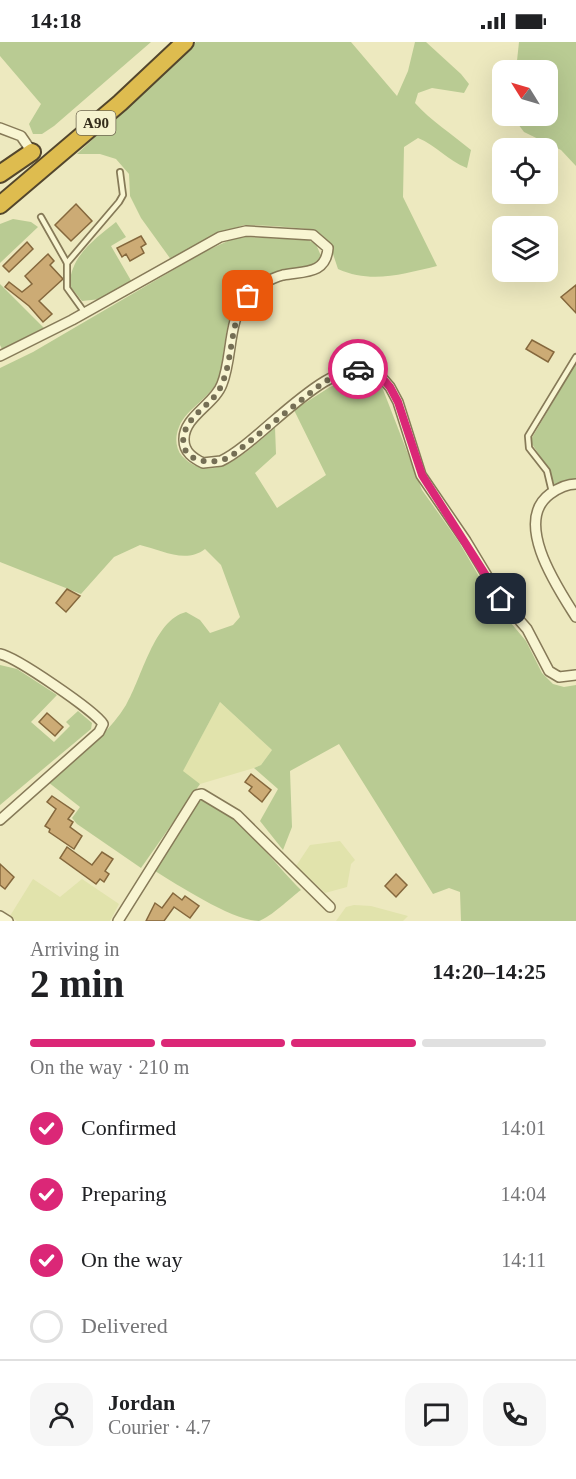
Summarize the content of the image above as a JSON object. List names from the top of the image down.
{
  "streets": {
    "highway": ["Α90"]
  },
  "north": "top left",
  "page": {
    "status": "14:18",
    "heading": ["2 min", "Arriving in", "14:20–14:25"],
    "panel": ["Jordan", "Courier · 4.7"],
    "bar": "On the way · 210 m",
    "list": [
      ["Confirmed", "14:01"],
      ["Preparing", "14:04"],
      ["On the way", "14:11"],
      "Delivered"
    ]
  }
}
